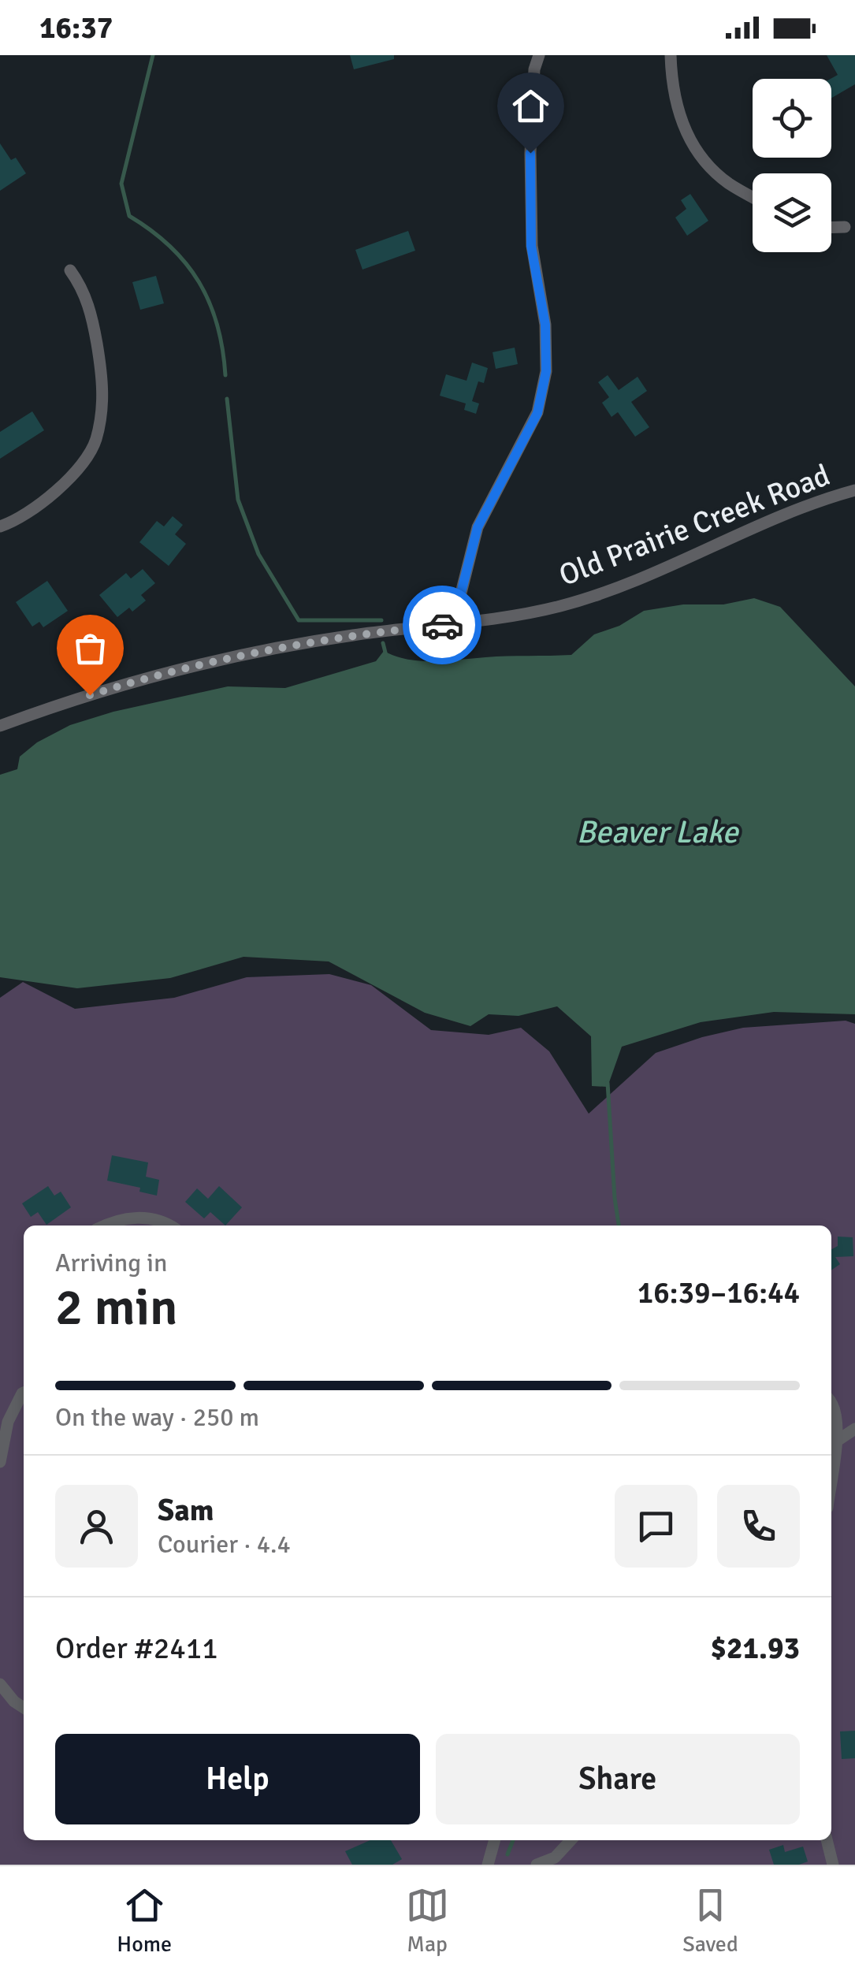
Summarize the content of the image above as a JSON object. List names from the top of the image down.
{
  "streets": {
    "street": ["Old Prairie Creek Road"]
  },
  "water": ["Beaver Lake"],
  "page": {
    "status": "16:37",
    "heading": ["2 min", "Arriving in", "16:39–16:44"],
    "panel": [
      "Sam",
      "Courier · 4.4",
      "Order #2411",
      "$21.93"
    ],
    "bar": "On the way · 250 m",
    "buttons": ["Help", "Share"],
    "tabs": ["Home", "Map", "Saved"]
  }
}
